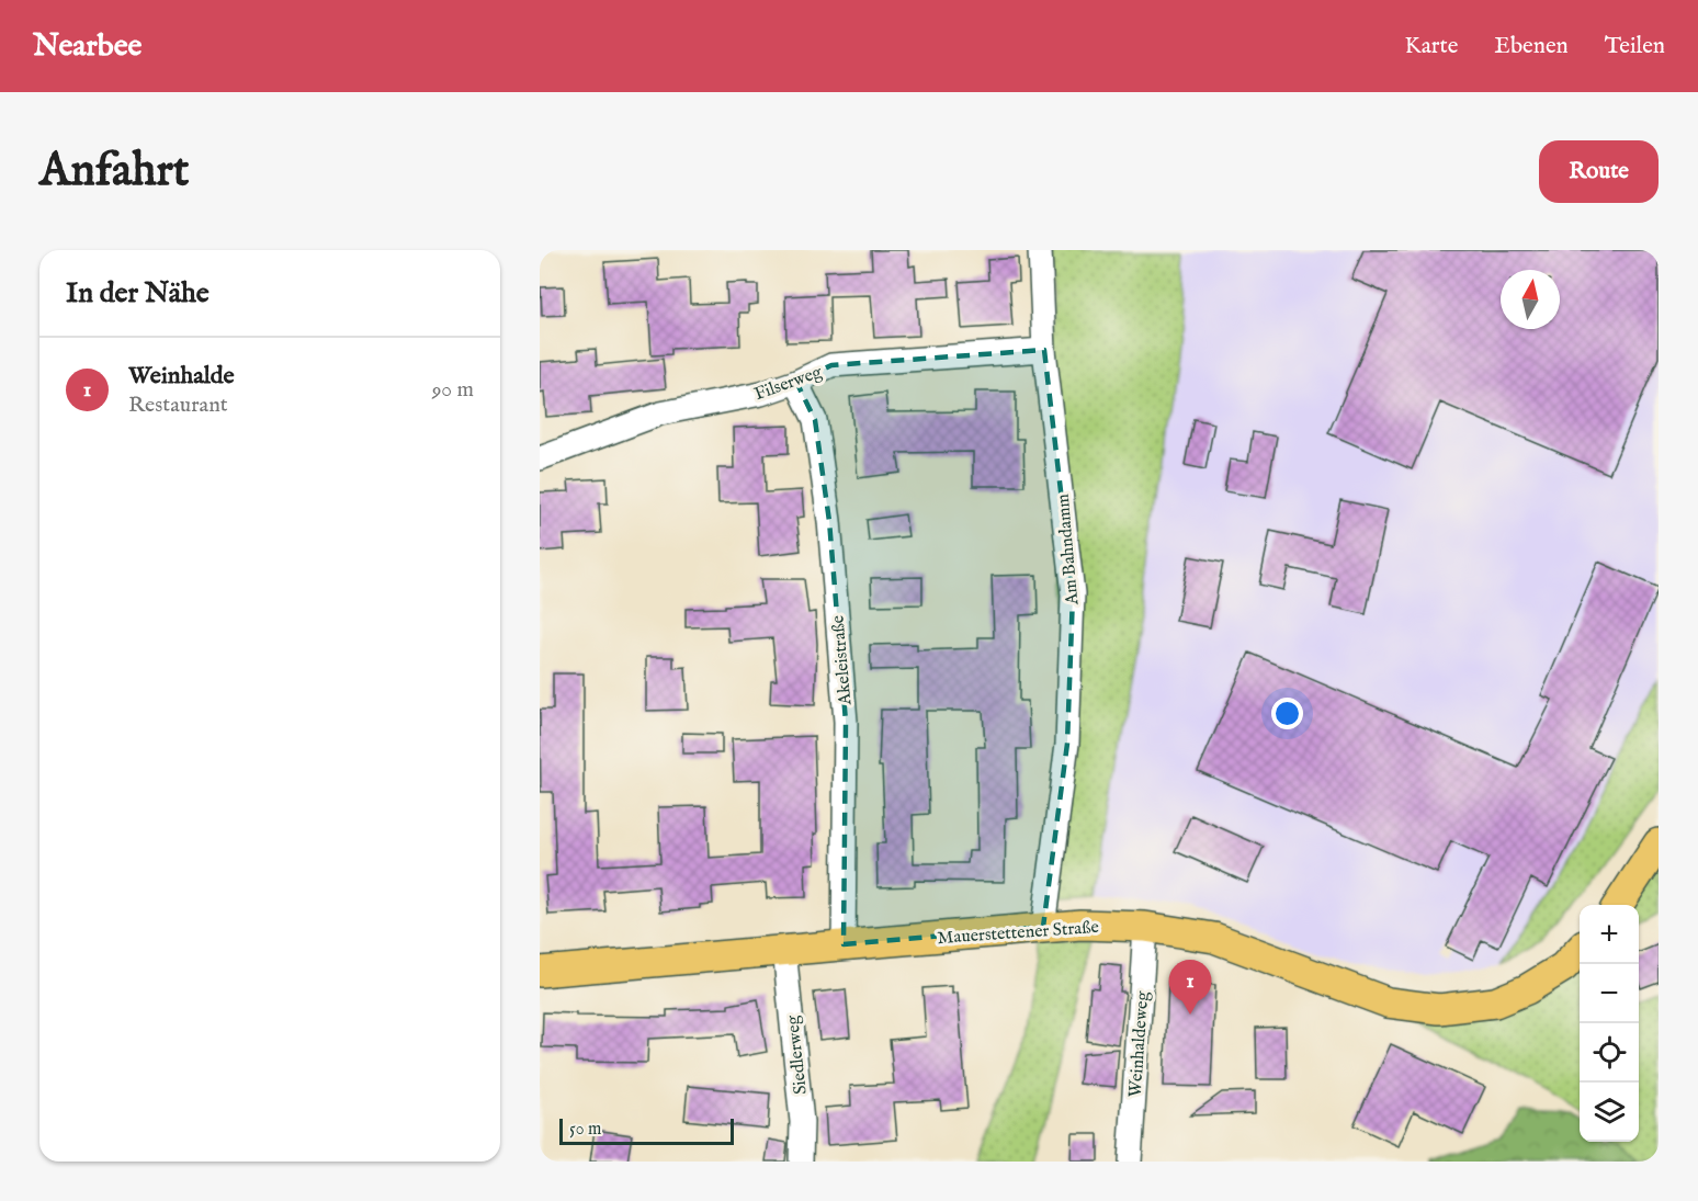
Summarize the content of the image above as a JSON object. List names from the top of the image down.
{
  "streets": {
    "main road": ["Mauerstettener Straße"],
    "street": [
      "Filserweg",
      "Am Bahndamm",
      "Akeleistraße",
      "Weinhaldeweg",
      "Siedlerweg"
    ]
  },
  "crossings": [
    ["Filserweg", "Am Bahndamm"],
    ["Filserweg", "Akeleistraße"],
    ["Am Bahndamm", "Mauerstettener Straße"],
    ["Akeleistraße", "Mauerstettener Straße"],
    ["Mauerstettener Straße", "Weinhaldeweg"],
    ["Mauerstettener Straße", "Siedlerweg"]
  ],
  "scale_bar": "50 m",
  "north": "top",
  "page": {
    "header": "Nearbee",
    "nav": ["Karte", "Ebenen", "Teilen"],
    "buttons": "Route",
    "title": "Anfahrt",
    "heading": "In der Nähe",
    "list": [
      {
        "mark": "1",
        "name": "Weinhalde",
        "note": "Restaurant",
        "value": "90 m"
      }
    ],
    "map_buttons": ["+", "−"],
    "pins": "1",
    "scale": "50 m"
  }
}
